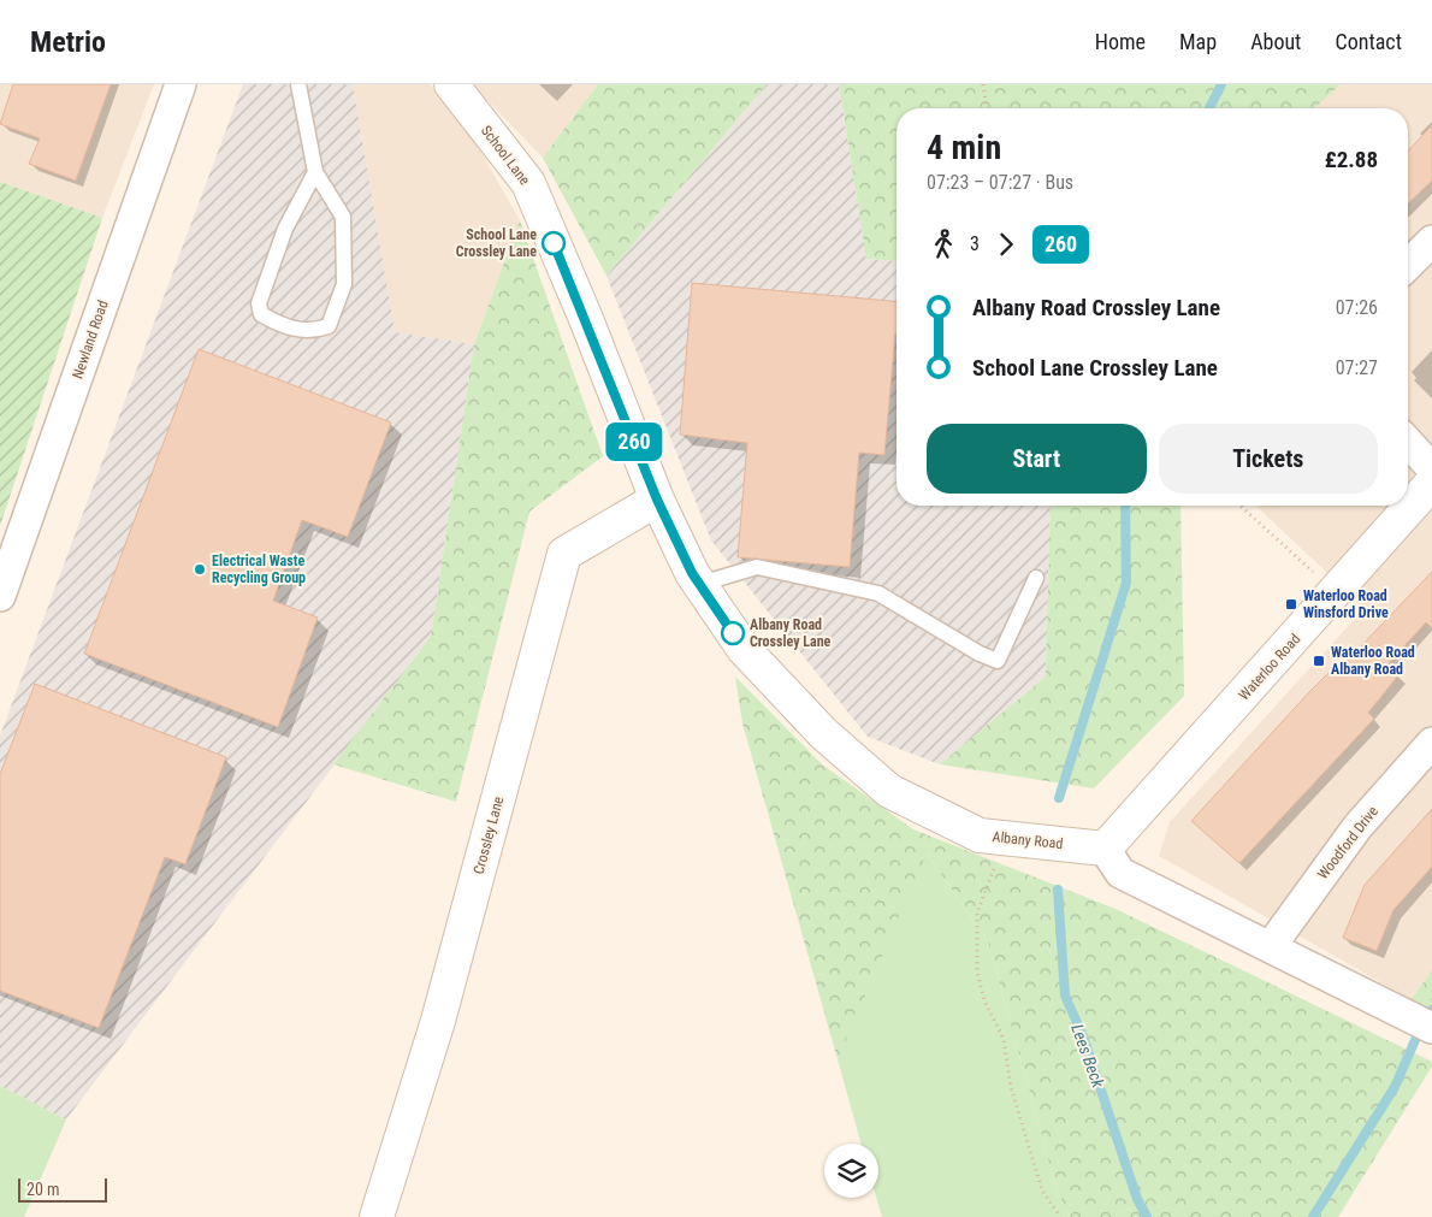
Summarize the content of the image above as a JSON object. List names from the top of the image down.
{
  "streets": {
    "street": [
      "School Lane",
      "Newland Road",
      "Waterloo Road",
      "Crossley Lane",
      "Albany Road",
      "Woodford Drive"
    ]
  },
  "crossings": [
    ["School Lane", "Crossley Lane"],
    ["School Lane", "Albany Road"],
    ["Waterloo Road", "Albany Road"],
    ["Crossley Lane", "Albany Road"]
  ],
  "water": ["Lees Beck"],
  "places": {
    "other": ["School Lane Crossley Lane", "Electrical Waste Recycling Group", "Albany Road Crossley Lane"],
    "transit": ["Waterloo Road Winsford Drive", "Waterloo Road Albany Road"]
  },
  "lines": ["bus line 260"],
  "scale_bar": "20 m",
  "page": {
    "header": "Metrio",
    "nav": [
      "Home",
      "Map",
      "About",
      "Contact"
    ],
    "on_map": "260",
    "heading": ["4 min", "07:23 – 07:27 · Bus", "£2.88"],
    "legs": ["3", "260"],
    "list": [
      {
        "name": "Albany Road Crossley Lane",
        "value": "07:26"
      },
      {
        "name": "School Lane Crossley Lane",
        "value": "07:27"
      }
    ],
    "buttons": ["Start", "Tickets"],
    "scale": "20 m"
  }
}
